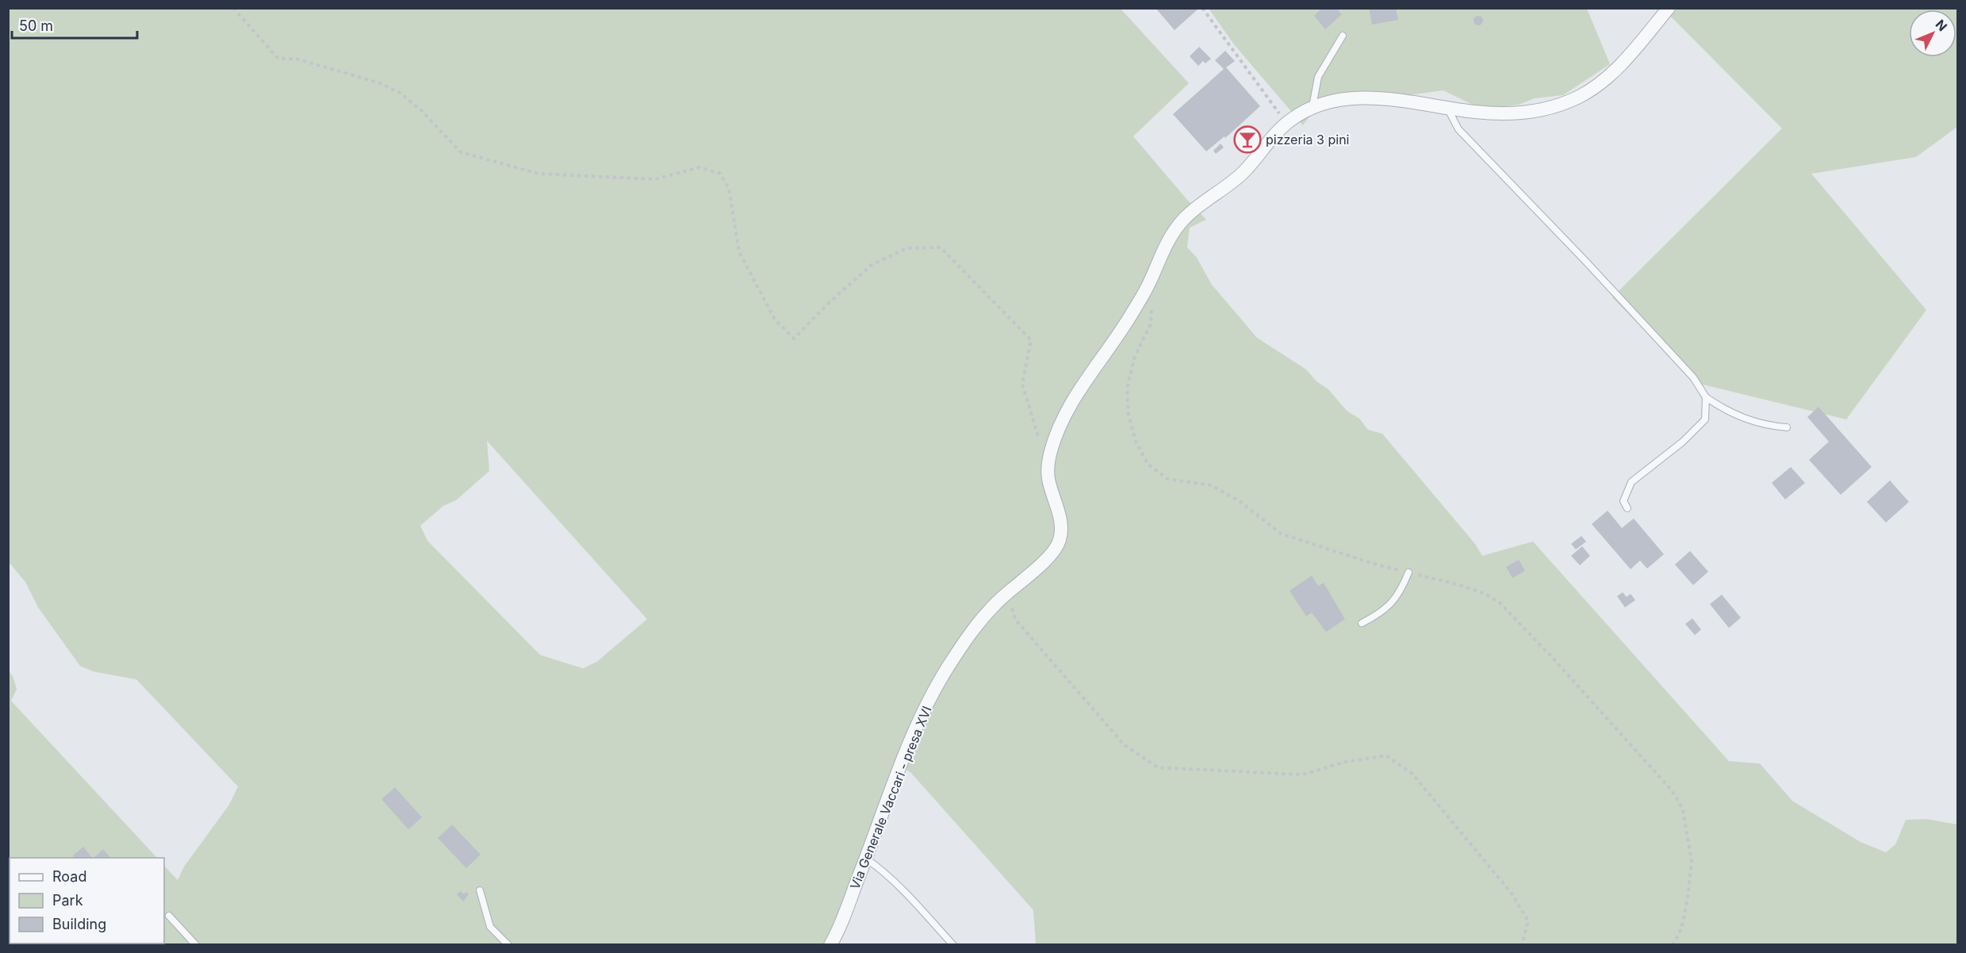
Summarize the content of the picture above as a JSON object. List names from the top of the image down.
{
  "streets": {
    "street": ["Via Generale Vaccari - presa XVI"]
  },
  "places": {
    "bar": ["pizzeria 3 pini"]
  },
  "legend": ["Road", "Park", "Building"],
  "scale_bar": "50 m",
  "north": "top right"
}
